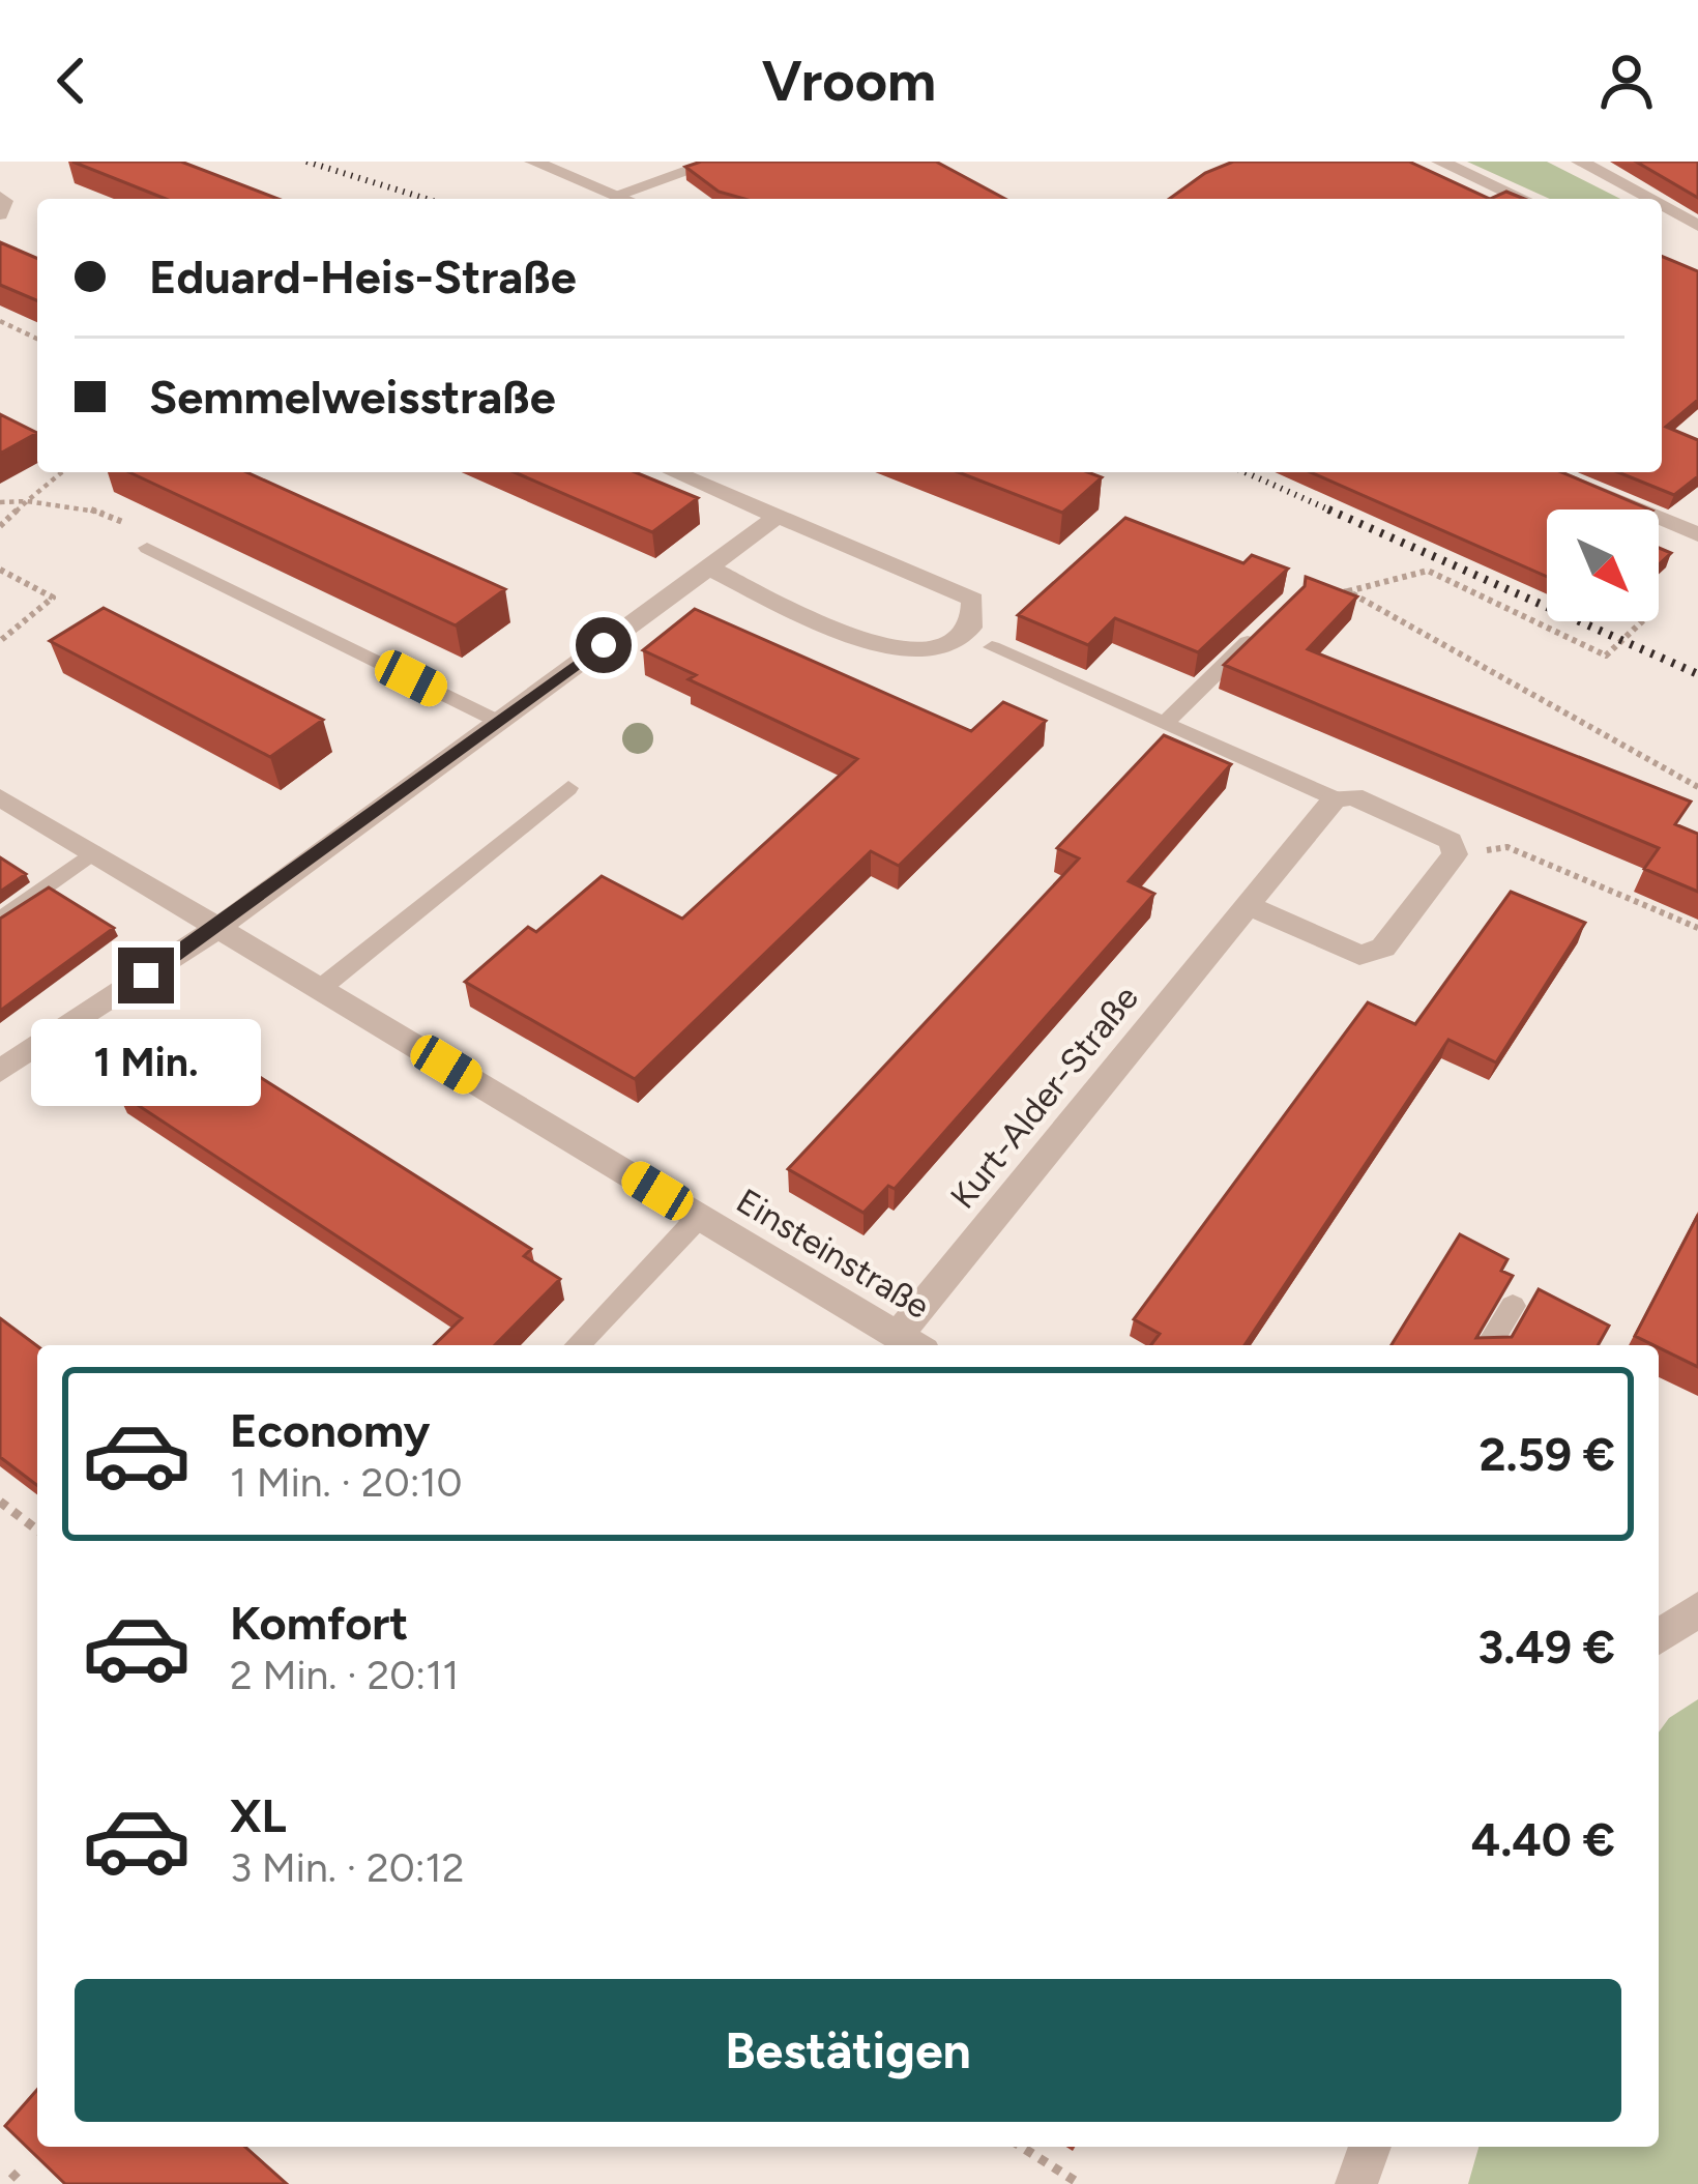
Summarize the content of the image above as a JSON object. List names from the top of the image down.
{
  "streets": {
    "street": ["Kurt-Alder-Straße", "Einsteinstraße"]
  },
  "crossings": [
    ["Kurt-Alder-Straße", "Einsteinstraße"]
  ],
  "north": "bottom right",
  "page": {
    "header": "Vroom",
    "banner": ["Eduard-Heis-Straße", "Semmelweisstraße"],
    "bubble": "1 Min.",
    "list": [
      {
        "name": "Economy",
        "note": "1 Min. · 20:10",
        "value": "2.59 €"
      },
      {
        "name": "Komfort",
        "note": "2 Min. · 20:11",
        "value": "3.49 €"
      },
      {
        "name": "XL",
        "note": "3 Min. · 20:12",
        "value": "4.40 €"
      }
    ],
    "buttons": "Bestätigen"
  }
}
